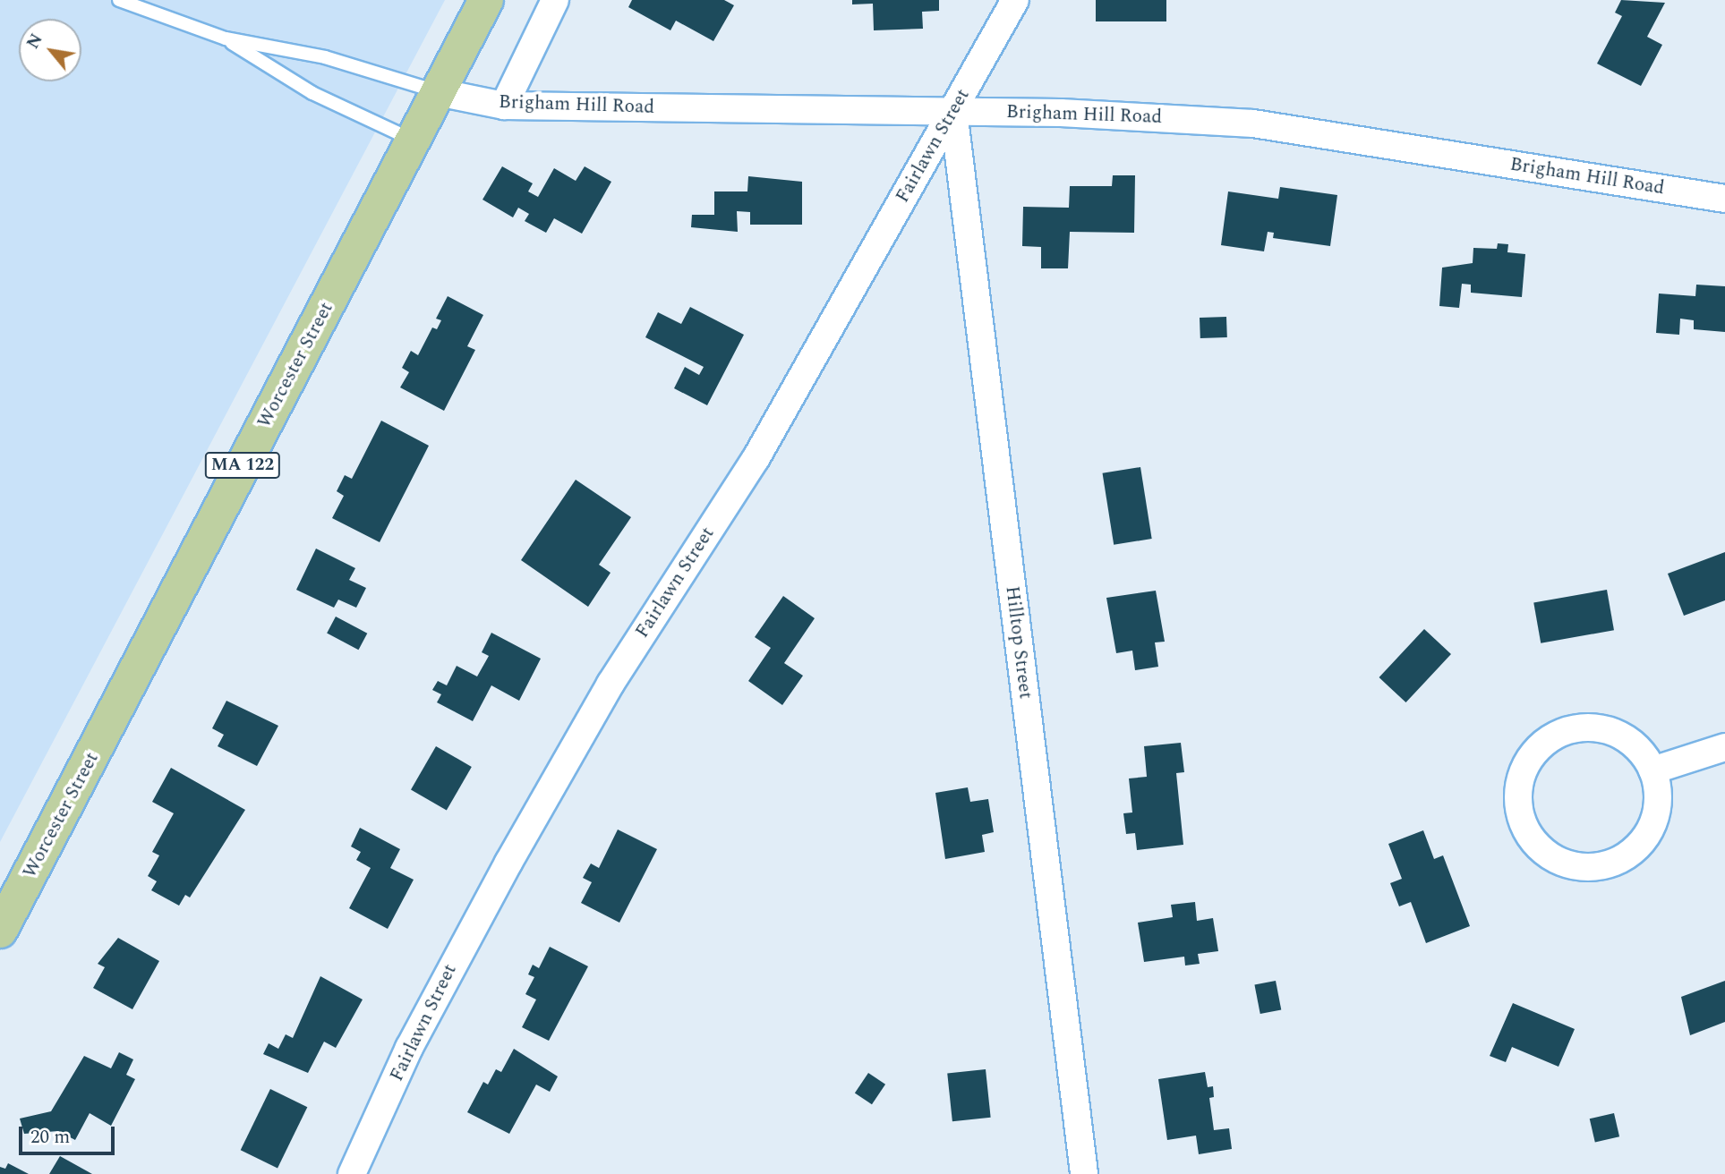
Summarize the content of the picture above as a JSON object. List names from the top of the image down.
{
  "streets": {
    "main road": ["Worcester Street", "MA 122"],
    "street": ["Brigham Hill Road", "Fairlawn Street", "Hilltop Street"]
  },
  "crossings": [
    ["Brigham Hill Road", "Fairlawn Street"],
    ["Brigham Hill Road", "Worcester Street"],
    ["Brigham Hill Road", "Hilltop Street"],
    ["Fairlawn Street", "Hilltop Street"]
  ],
  "scale_bar": "20 m",
  "north": "top left"
}
